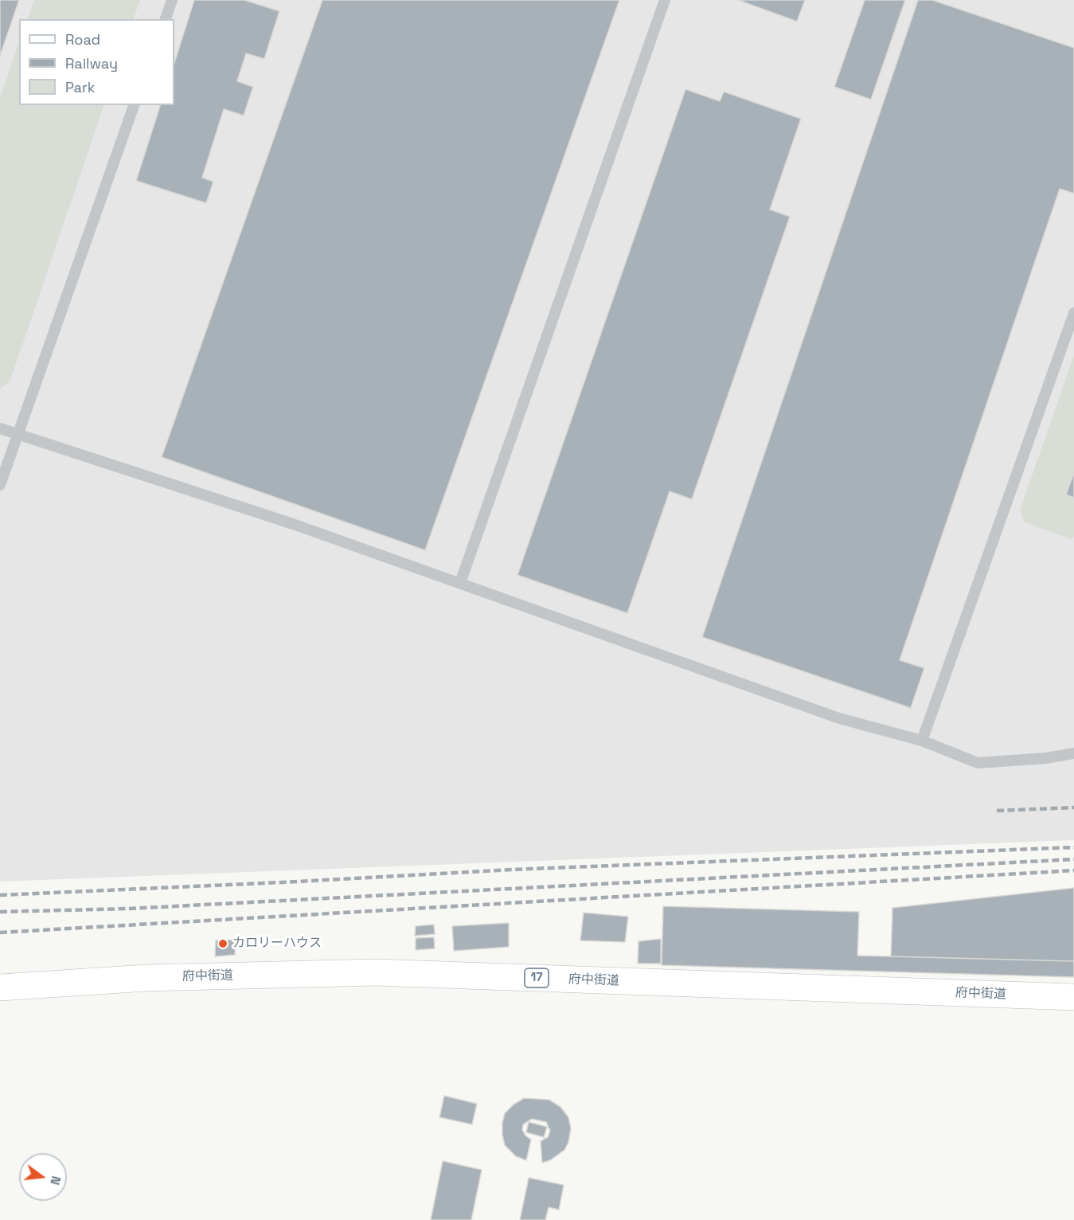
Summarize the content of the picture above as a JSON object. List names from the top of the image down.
{
  "streets": {
    "main road": ["府中街道", "17"]
  },
  "places": ["カロリーハウス"],
  "legend": ["Road", "Railway", "Park"],
  "north": "right"
}
